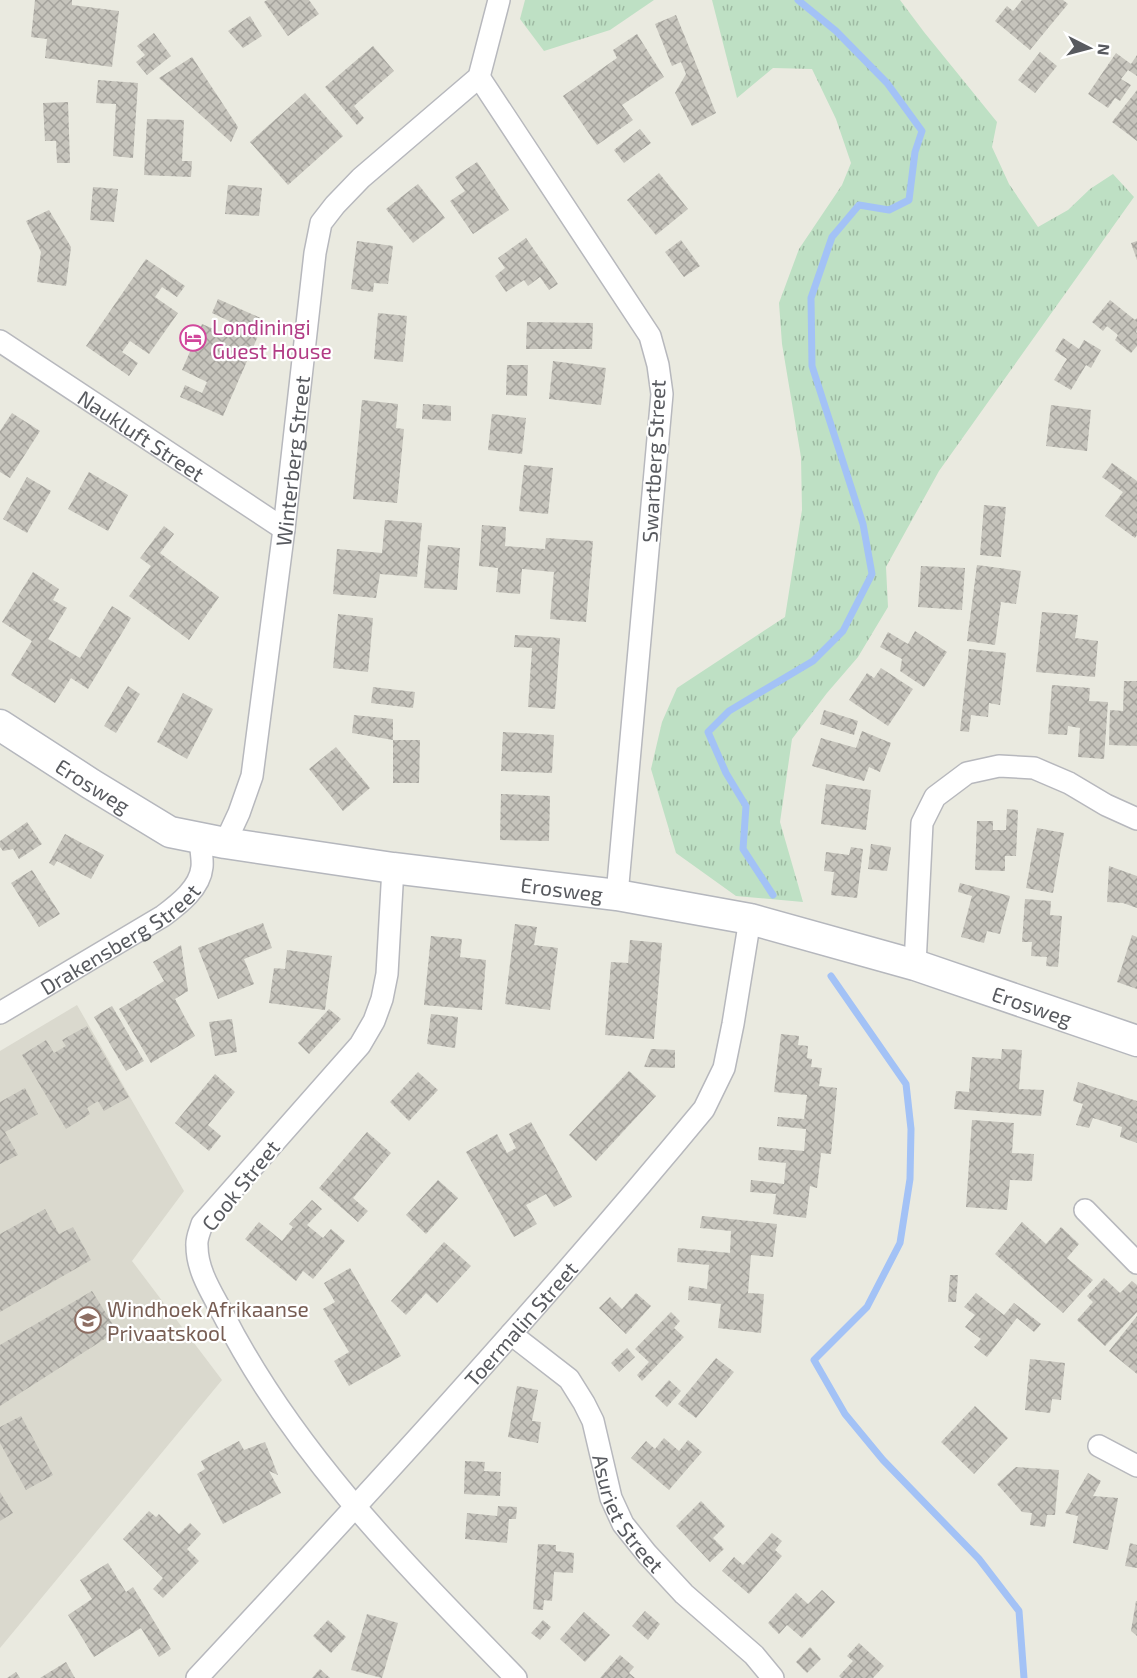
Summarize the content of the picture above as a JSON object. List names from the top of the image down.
{
  "streets": {
    "street": [
      "Naukluft Street",
      "Winterberg Street",
      "Swartberg Street",
      "Erosweg",
      "Drakensberg Street",
      "Cook Street",
      "Toermalin Street",
      "Asuriet Street"
    ]
  },
  "crossings": [
    ["Naukluft Street", "Winterberg Street"],
    ["Winterberg Street", "Swartberg Street"],
    ["Winterberg Street", "Erosweg"],
    ["Winterberg Street", "Drakensberg Street"],
    ["Swartberg Street", "Erosweg"],
    ["Erosweg", "Drakensberg Street"],
    ["Erosweg", "Cook Street"],
    ["Erosweg", "Toermalin Street"],
    ["Cook Street", "Toermalin Street"],
    ["Toermalin Street", "Asuriet Street"]
  ],
  "places": {
    "hotel": ["Londiningi Guest House"],
    "school or university": ["Windhoek Afrikaanse Privaatskool"]
  },
  "north": "right"
}
